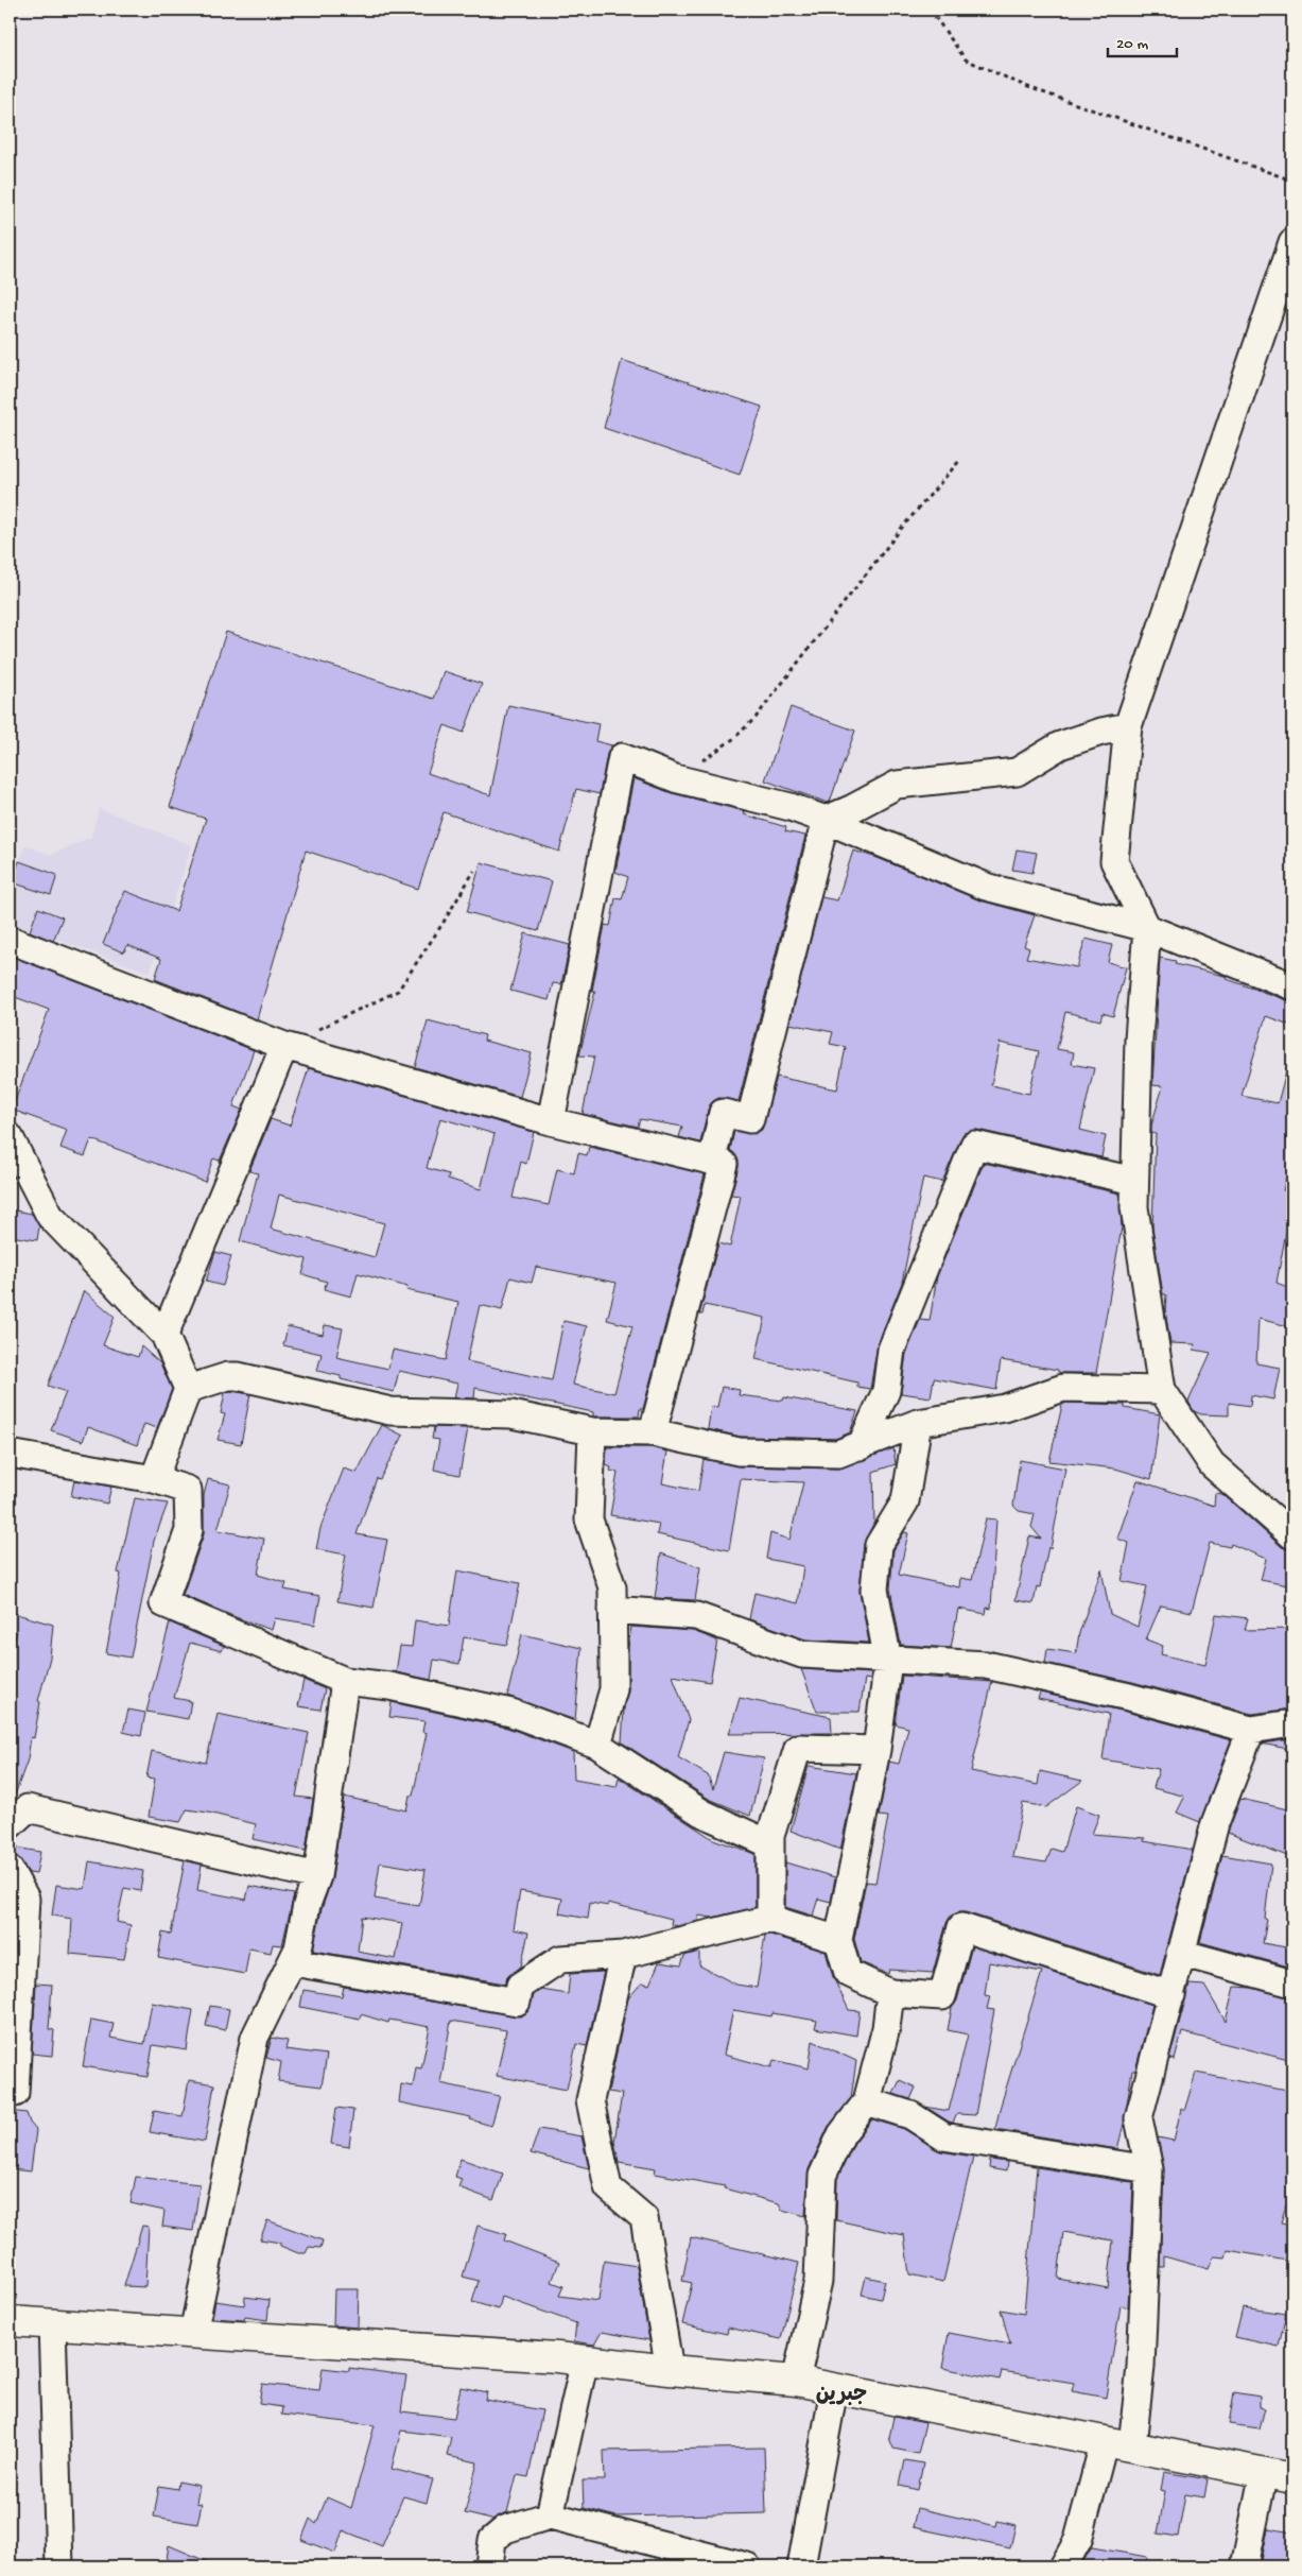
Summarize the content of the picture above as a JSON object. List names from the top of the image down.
{
  "districts": ["جبرين"],
  "scale_bar": "20 m"
}
